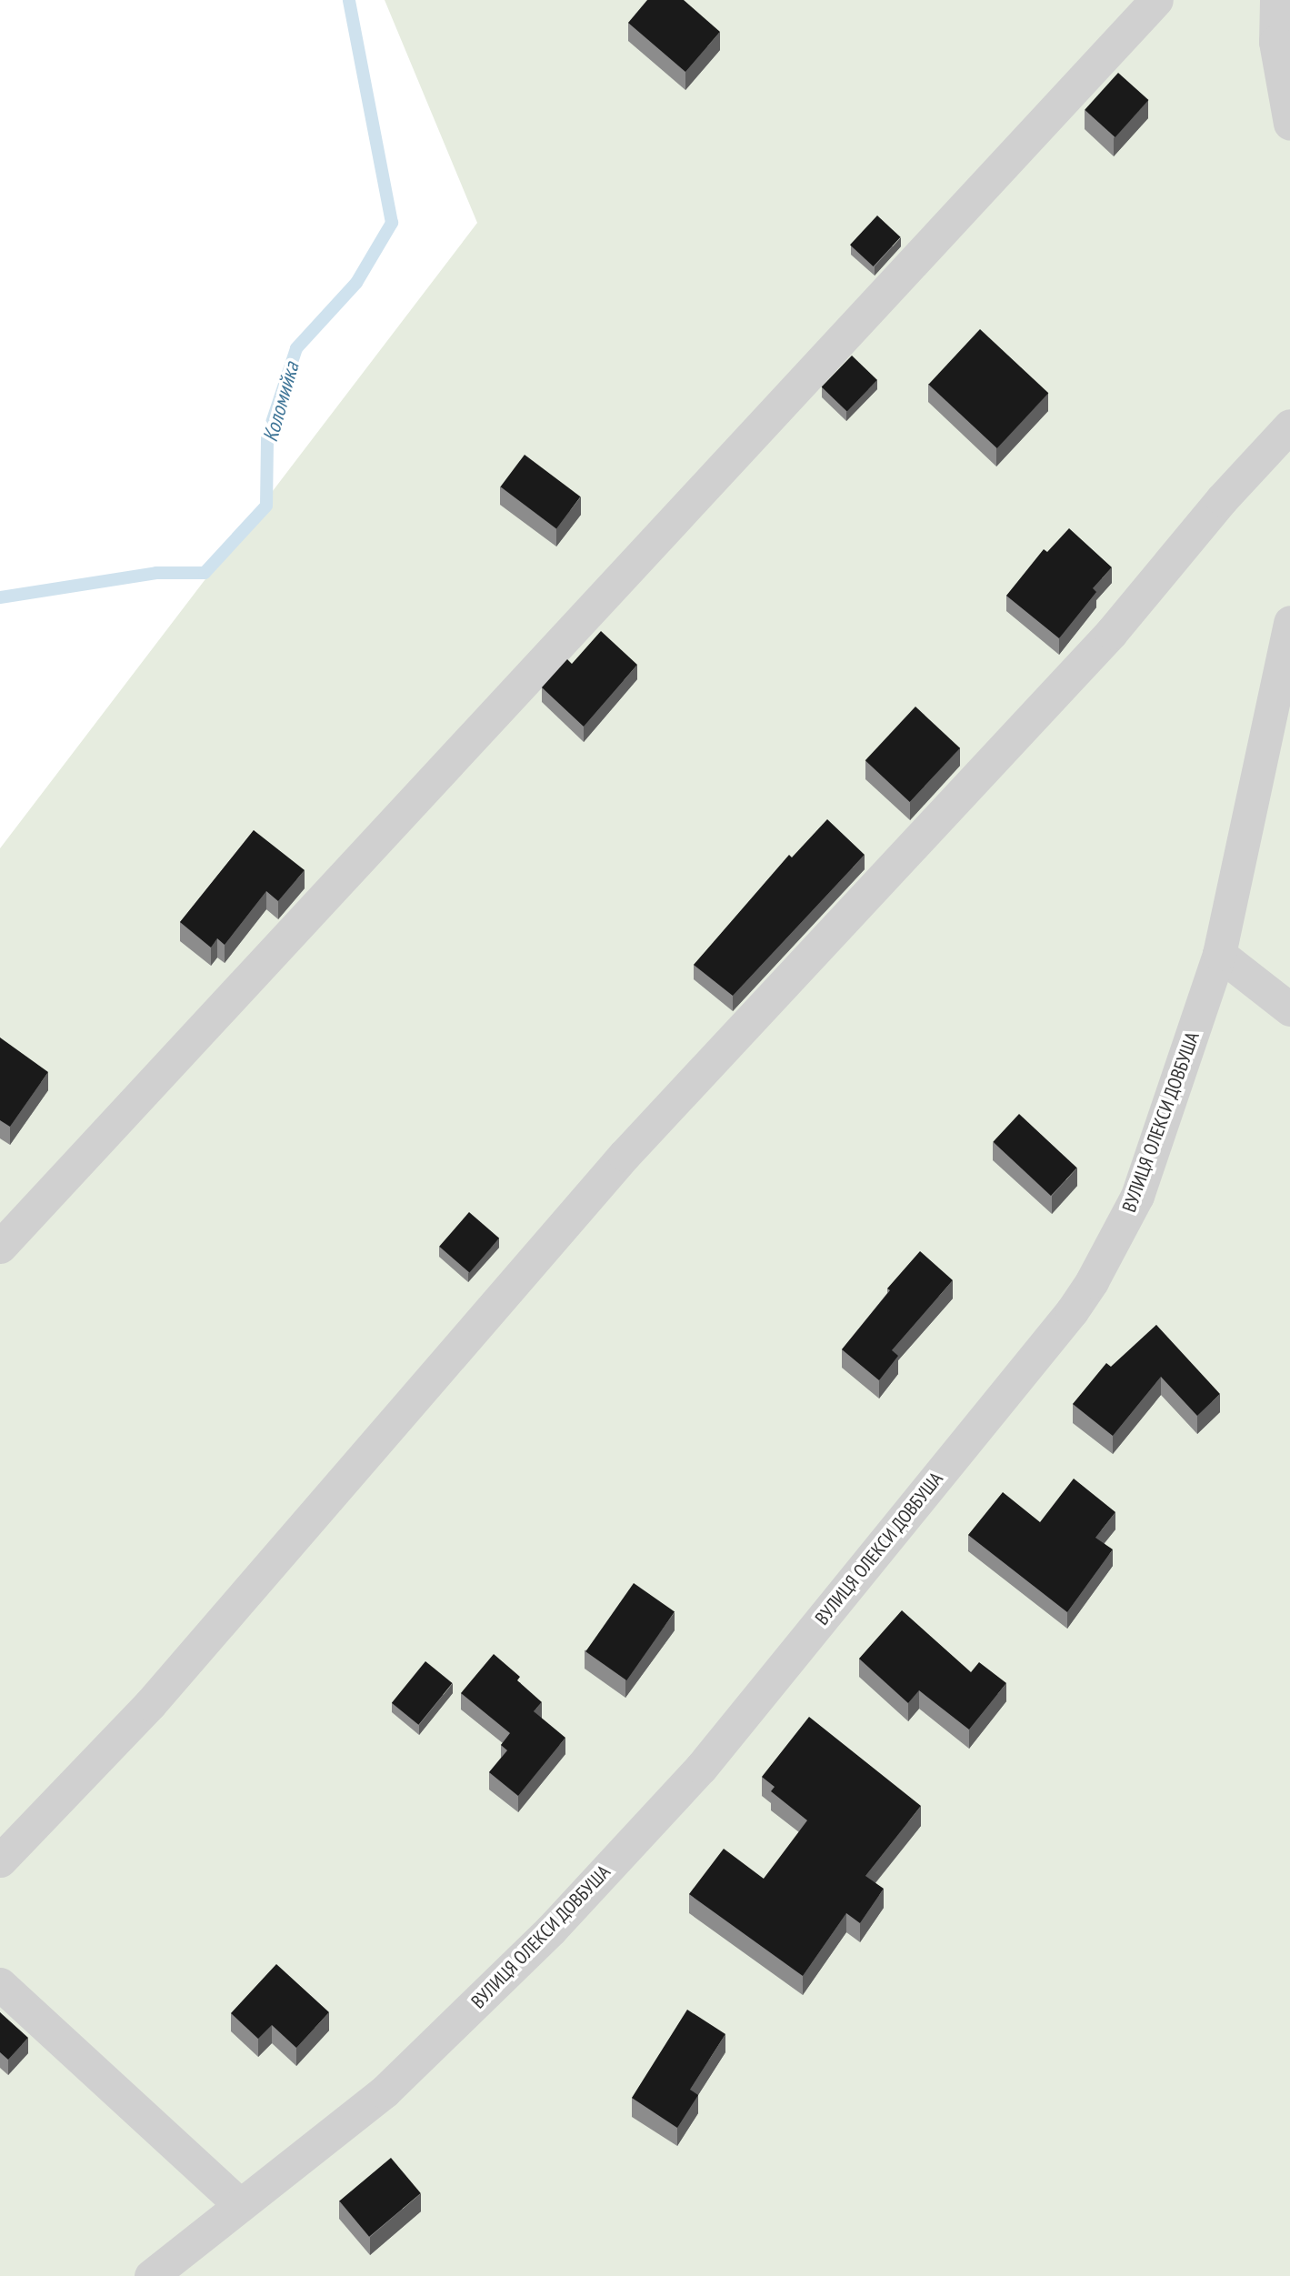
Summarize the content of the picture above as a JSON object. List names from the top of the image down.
{
  "streets": {
    "street": ["ВУЛИЦЯ ОЛЕКСИ ДОВБУША"]
  },
  "water": ["Коломийка"]
}
